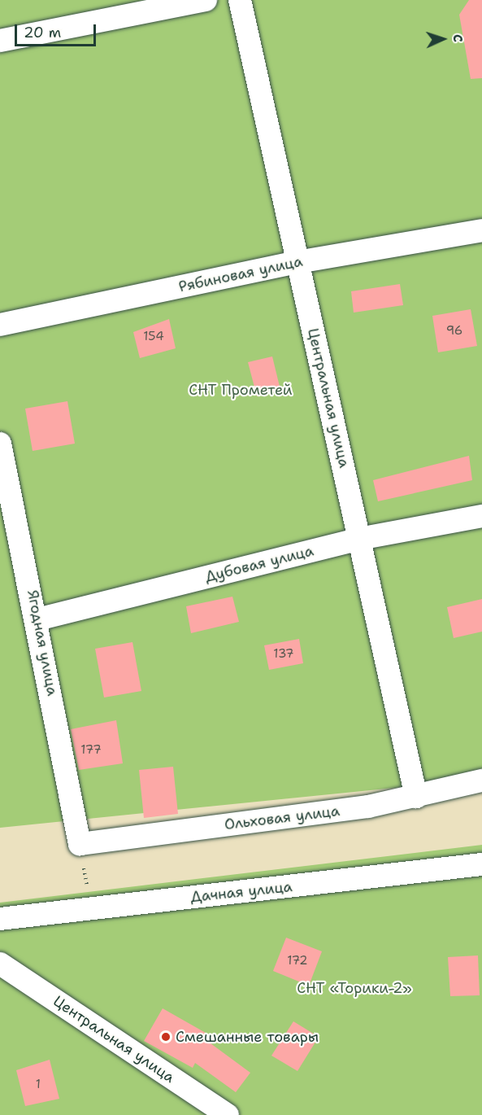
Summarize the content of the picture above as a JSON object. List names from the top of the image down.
{
  "streets": {
    "street": [
      "Рябиновая улица",
      "Центральная улица",
      "Дубовая улица",
      "Ягодная улица",
      "Ольховая улица",
      "Дачная улица"
    ]
  },
  "crossings": [
    ["Рябиновая улица", "Центральная улица"],
    ["Центральная улица", "Дубовая улица"],
    ["Центральная улица", "Ольховая улица"],
    ["Дубовая улица", "Ягодная улица"],
    ["Ягодная улица", "Ольховая улица"]
  ],
  "parks": ["СНТ Прометей", "СНТ «Торики-2»"],
  "places": ["Смешанные товары"],
  "house_numbers": [
    "96",
    "154",
    "137",
    "177",
    "172",
    "1"
  ],
  "scale_bar": "20 m",
  "north": "right"
}
